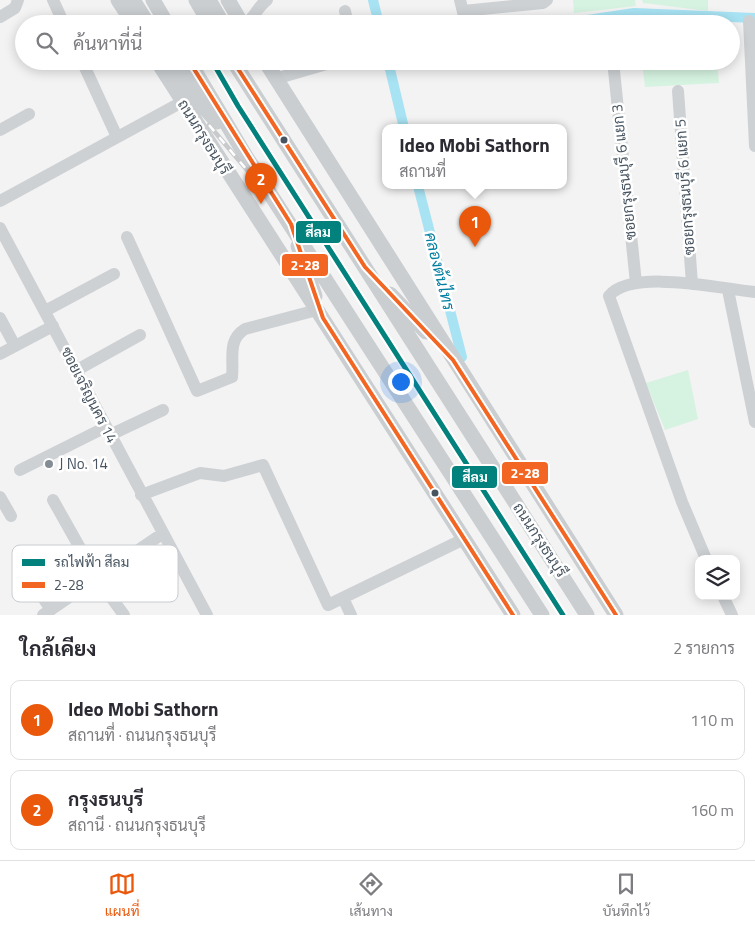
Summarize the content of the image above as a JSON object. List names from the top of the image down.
{
  "streets": {
    "main road": ["ถนนกรุงธนบุรี"],
    "street": ["ซอยกรุงธนบุรี 6 แยก 3", "ซอยกรุงธนบุรี 6 แยก 5", "ซอยเจริญนคร 14"]
  },
  "water": ["คลองต้นไทร"],
  "places": ["J No. 14"],
  "lines": ["metro line สีลม", "transit line 2-28"],
  "legend": ["รถไฟฟ้า สีลม", "2-28"],
  "page": {
    "search": "ค้นหาที่นี่",
    "popup": ["Ideo Mobi Sathorn", "สถานที่"],
    "pins": ["2", "1"],
    "heading": ["ใกล้เคียง", "2 รายการ"],
    "list": [
      {
        "mark": "1",
        "name": "Ideo Mobi Sathorn",
        "note": "สถานที่ · ถนนกรุงธนบุรี",
        "value": "110 m"
      },
      {
        "mark": "2",
        "name": "กรุงธนบุรี",
        "note": "สถานี · ถนนกรุงธนบุรี",
        "value": "160 m"
      }
    ],
    "nav": ["แผนที่", "เส้นทาง", "บันทึกไว้"]
  }
}
